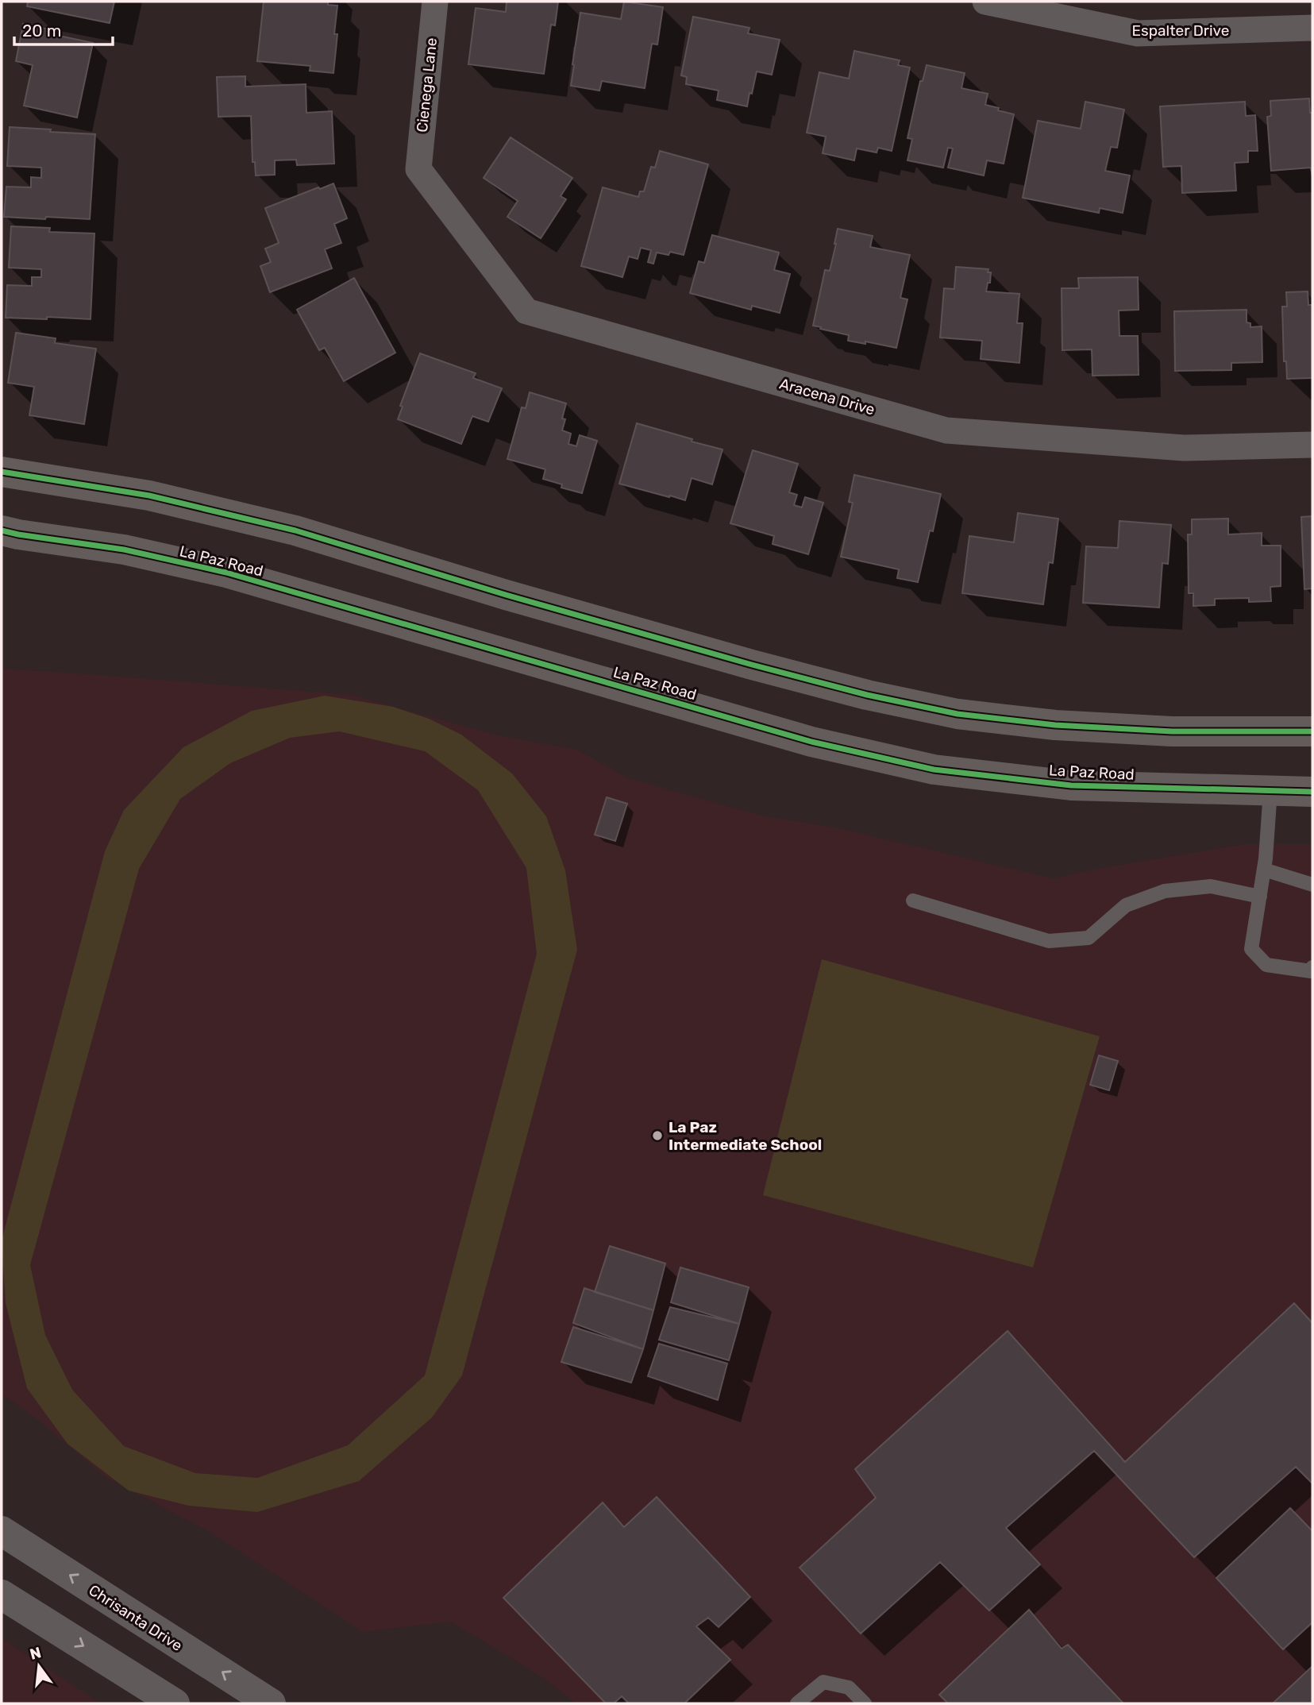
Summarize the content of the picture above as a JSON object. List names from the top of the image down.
{
  "streets": {
    "main road": ["La Paz Road"],
    "street": [
      "Espalter Drive",
      "Cienega Lane",
      "Aracena Drive",
      "Chrisanta Drive"
    ]
  },
  "crossings": [
    ["Cienega Lane", "Aracena Drive"]
  ],
  "places": ["La Paz Intermediate School"],
  "scale_bar": "20 m",
  "north": "top"
}
